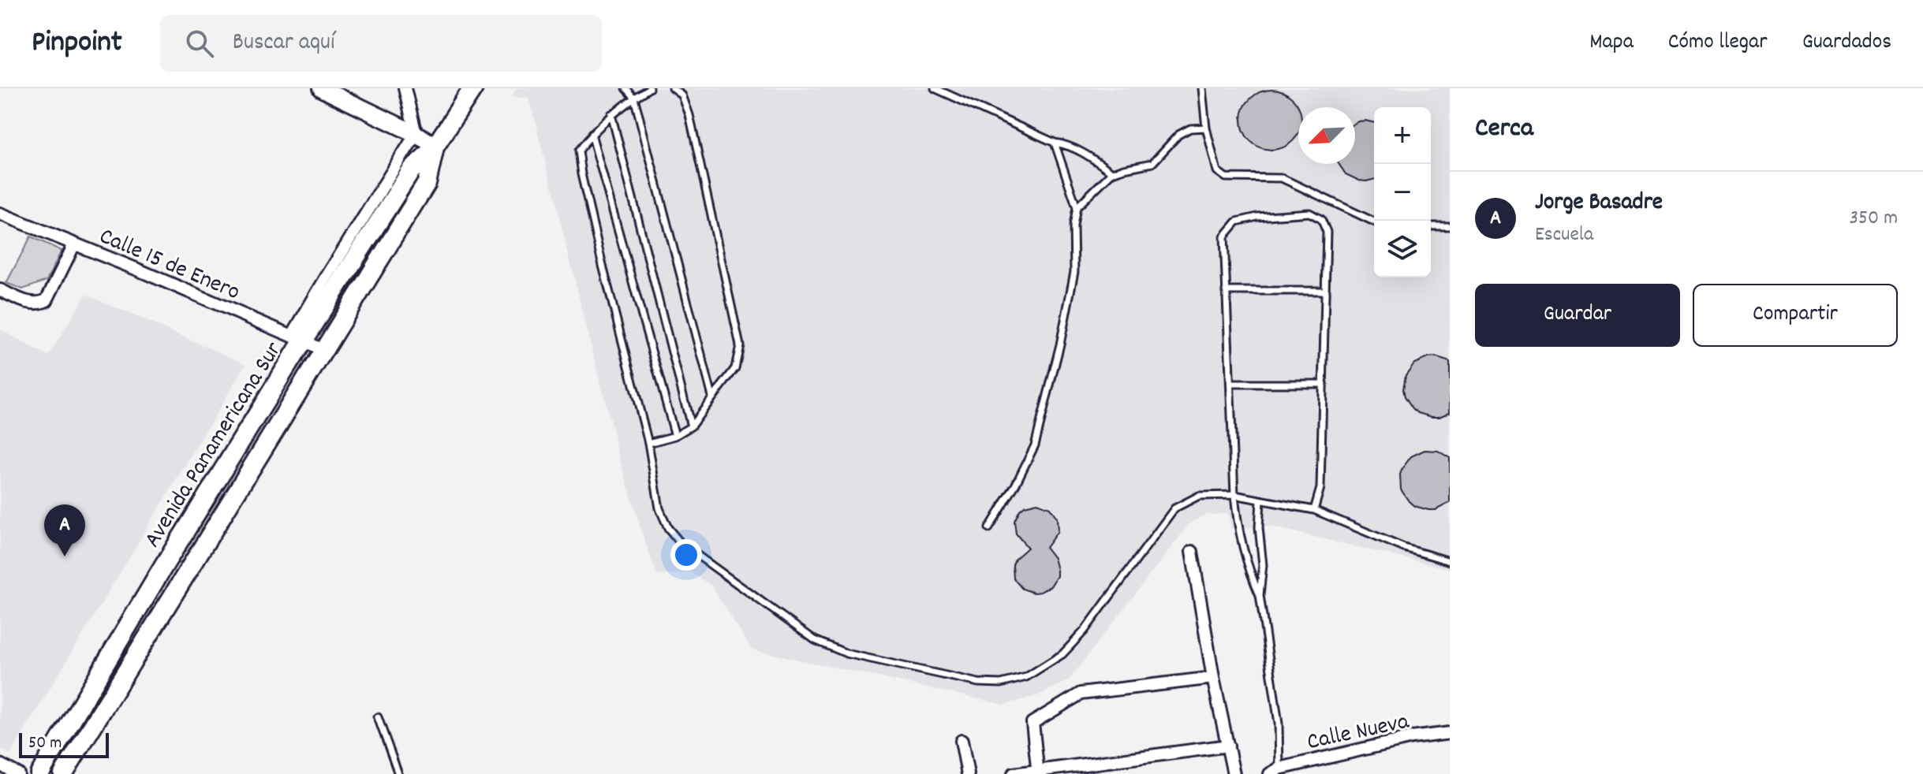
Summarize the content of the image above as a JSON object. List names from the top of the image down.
{
  "streets": {
    "main road": ["Avenida Panamericana Sur"],
    "street": ["Calle 15 de Enero", "Calle Nueva"]
  },
  "crossings": [
    ["Calle 15 de Enero", "Avenida Panamericana Sur"]
  ],
  "scale_bar": "50 m",
  "north": "bottom left",
  "page": {
    "header": "Pinpoint",
    "search": "Buscar aquí",
    "nav": ["Mapa", "Cómo llegar", "Guardados"],
    "heading": "Cerca",
    "map_buttons": ["+", "−"],
    "list": [
      {
        "mark": "A",
        "name": "Jorge Basadre",
        "note": "Escuela",
        "value": "350 m"
      }
    ],
    "buttons": ["Guardar", "Compartir"],
    "pins": "A",
    "scale": "50 m"
  }
}
